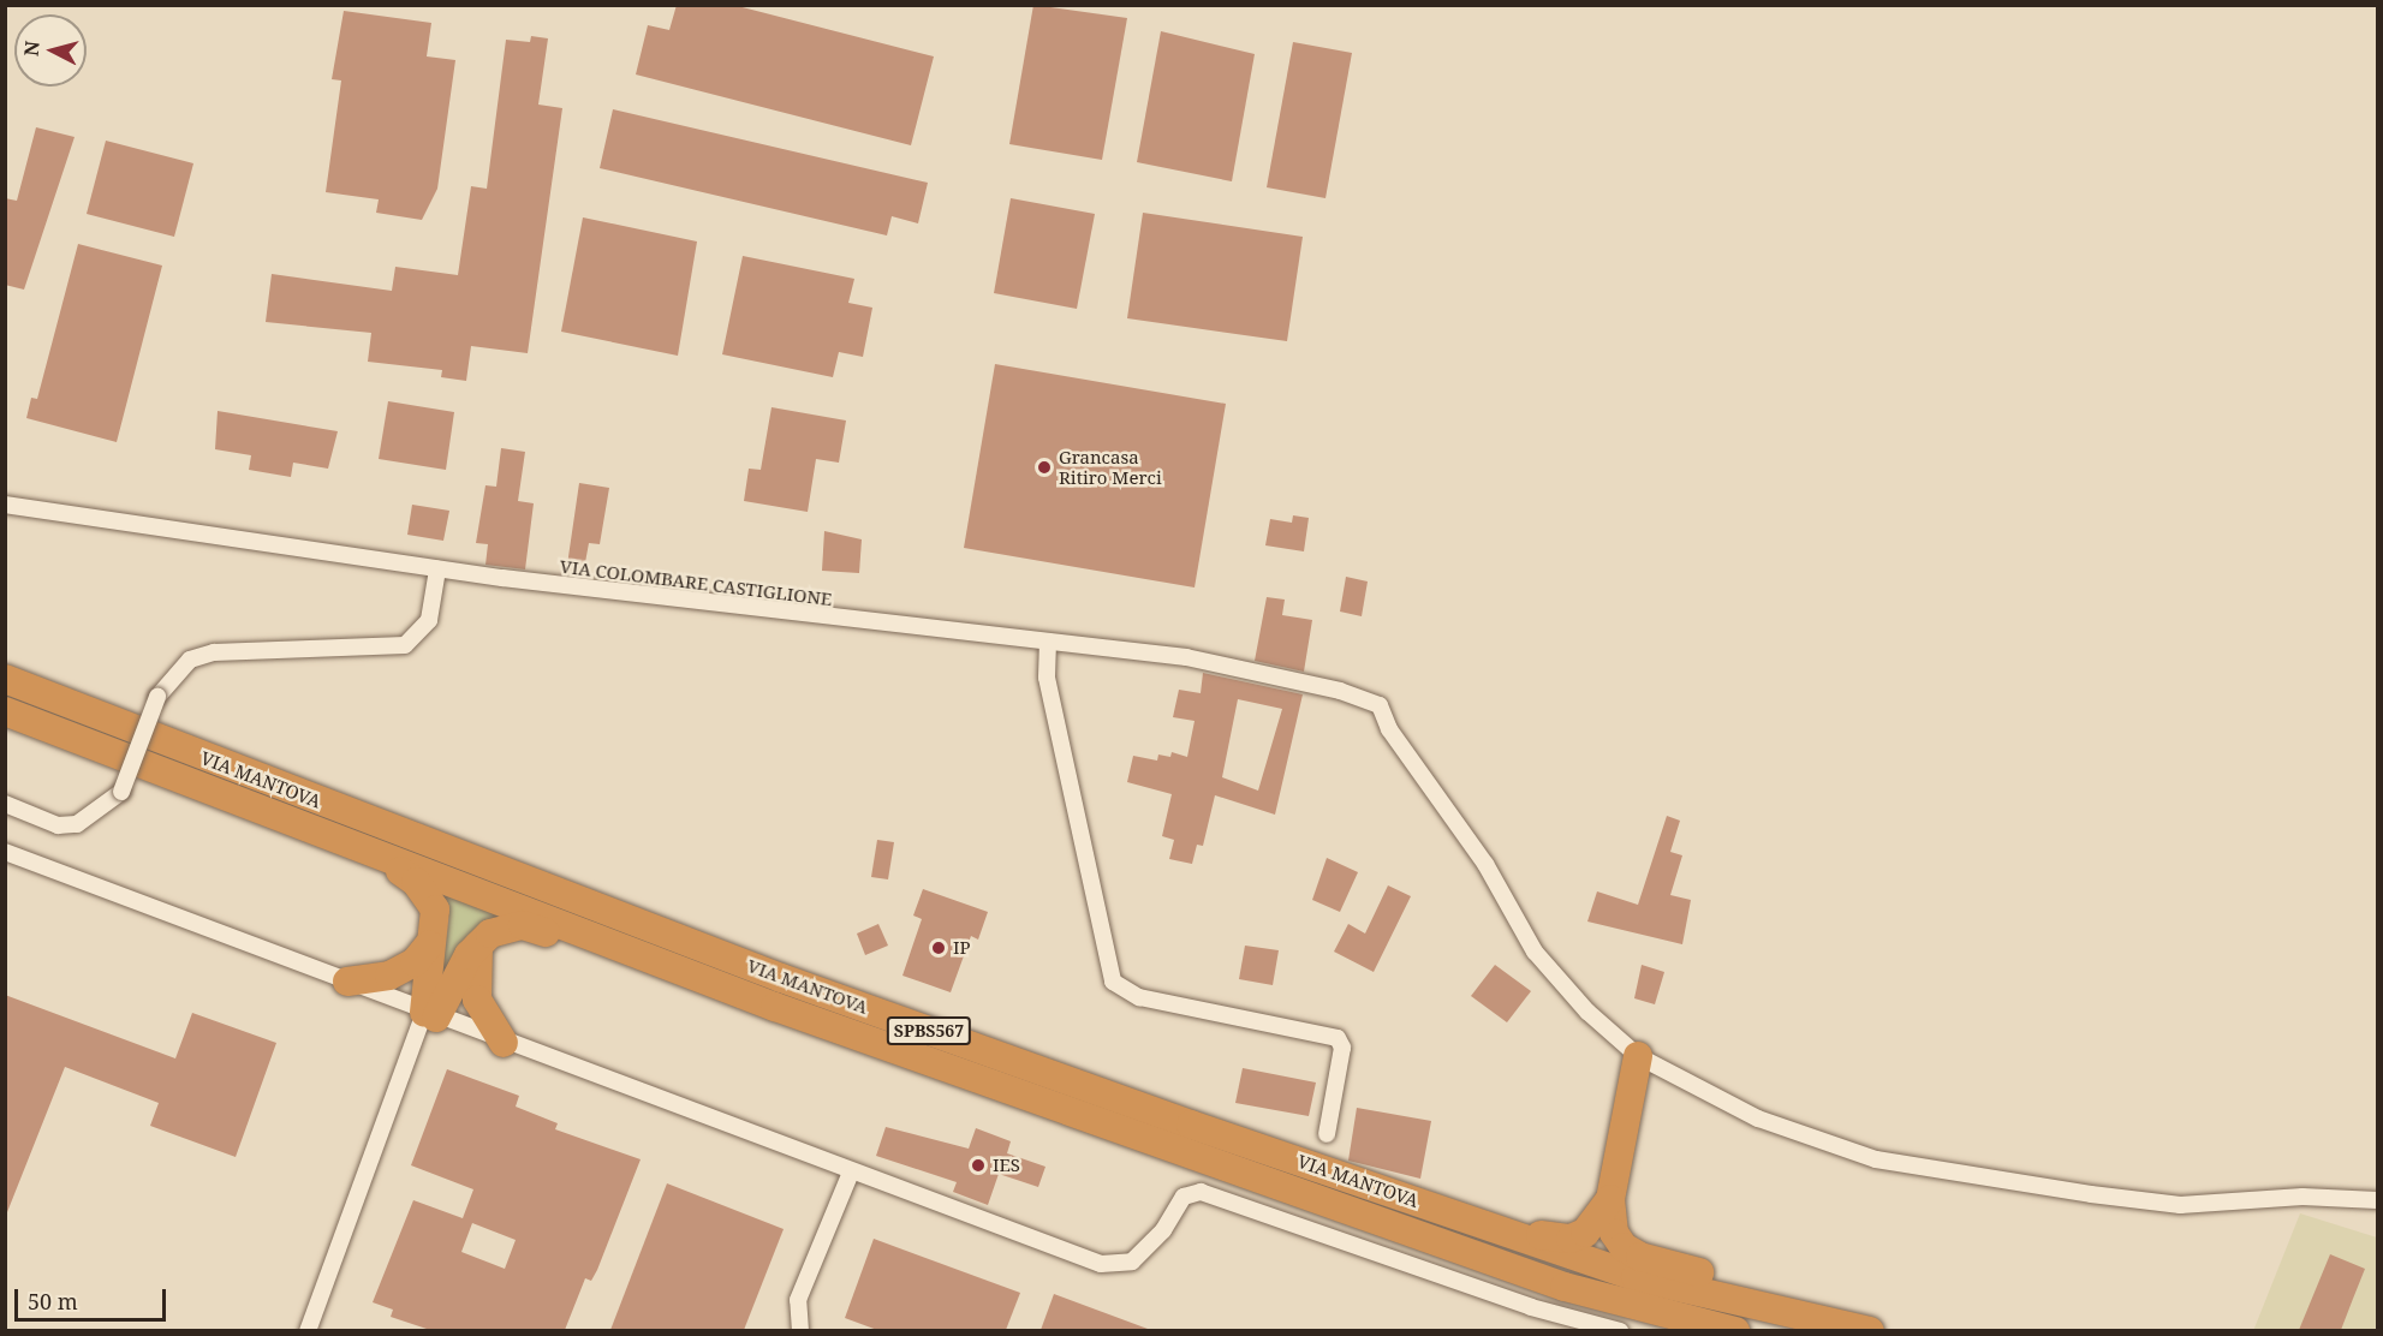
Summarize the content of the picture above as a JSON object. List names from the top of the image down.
{
  "streets": {
    "highway": ["VIA MANTOVA", "SPBS567"],
    "street": ["VIA COLOMBARE CASTIGLIONE"]
  },
  "places": ["Grancasa Ritiro Merci", "IP", "IES"],
  "scale_bar": "50 m",
  "north": "left"
}
